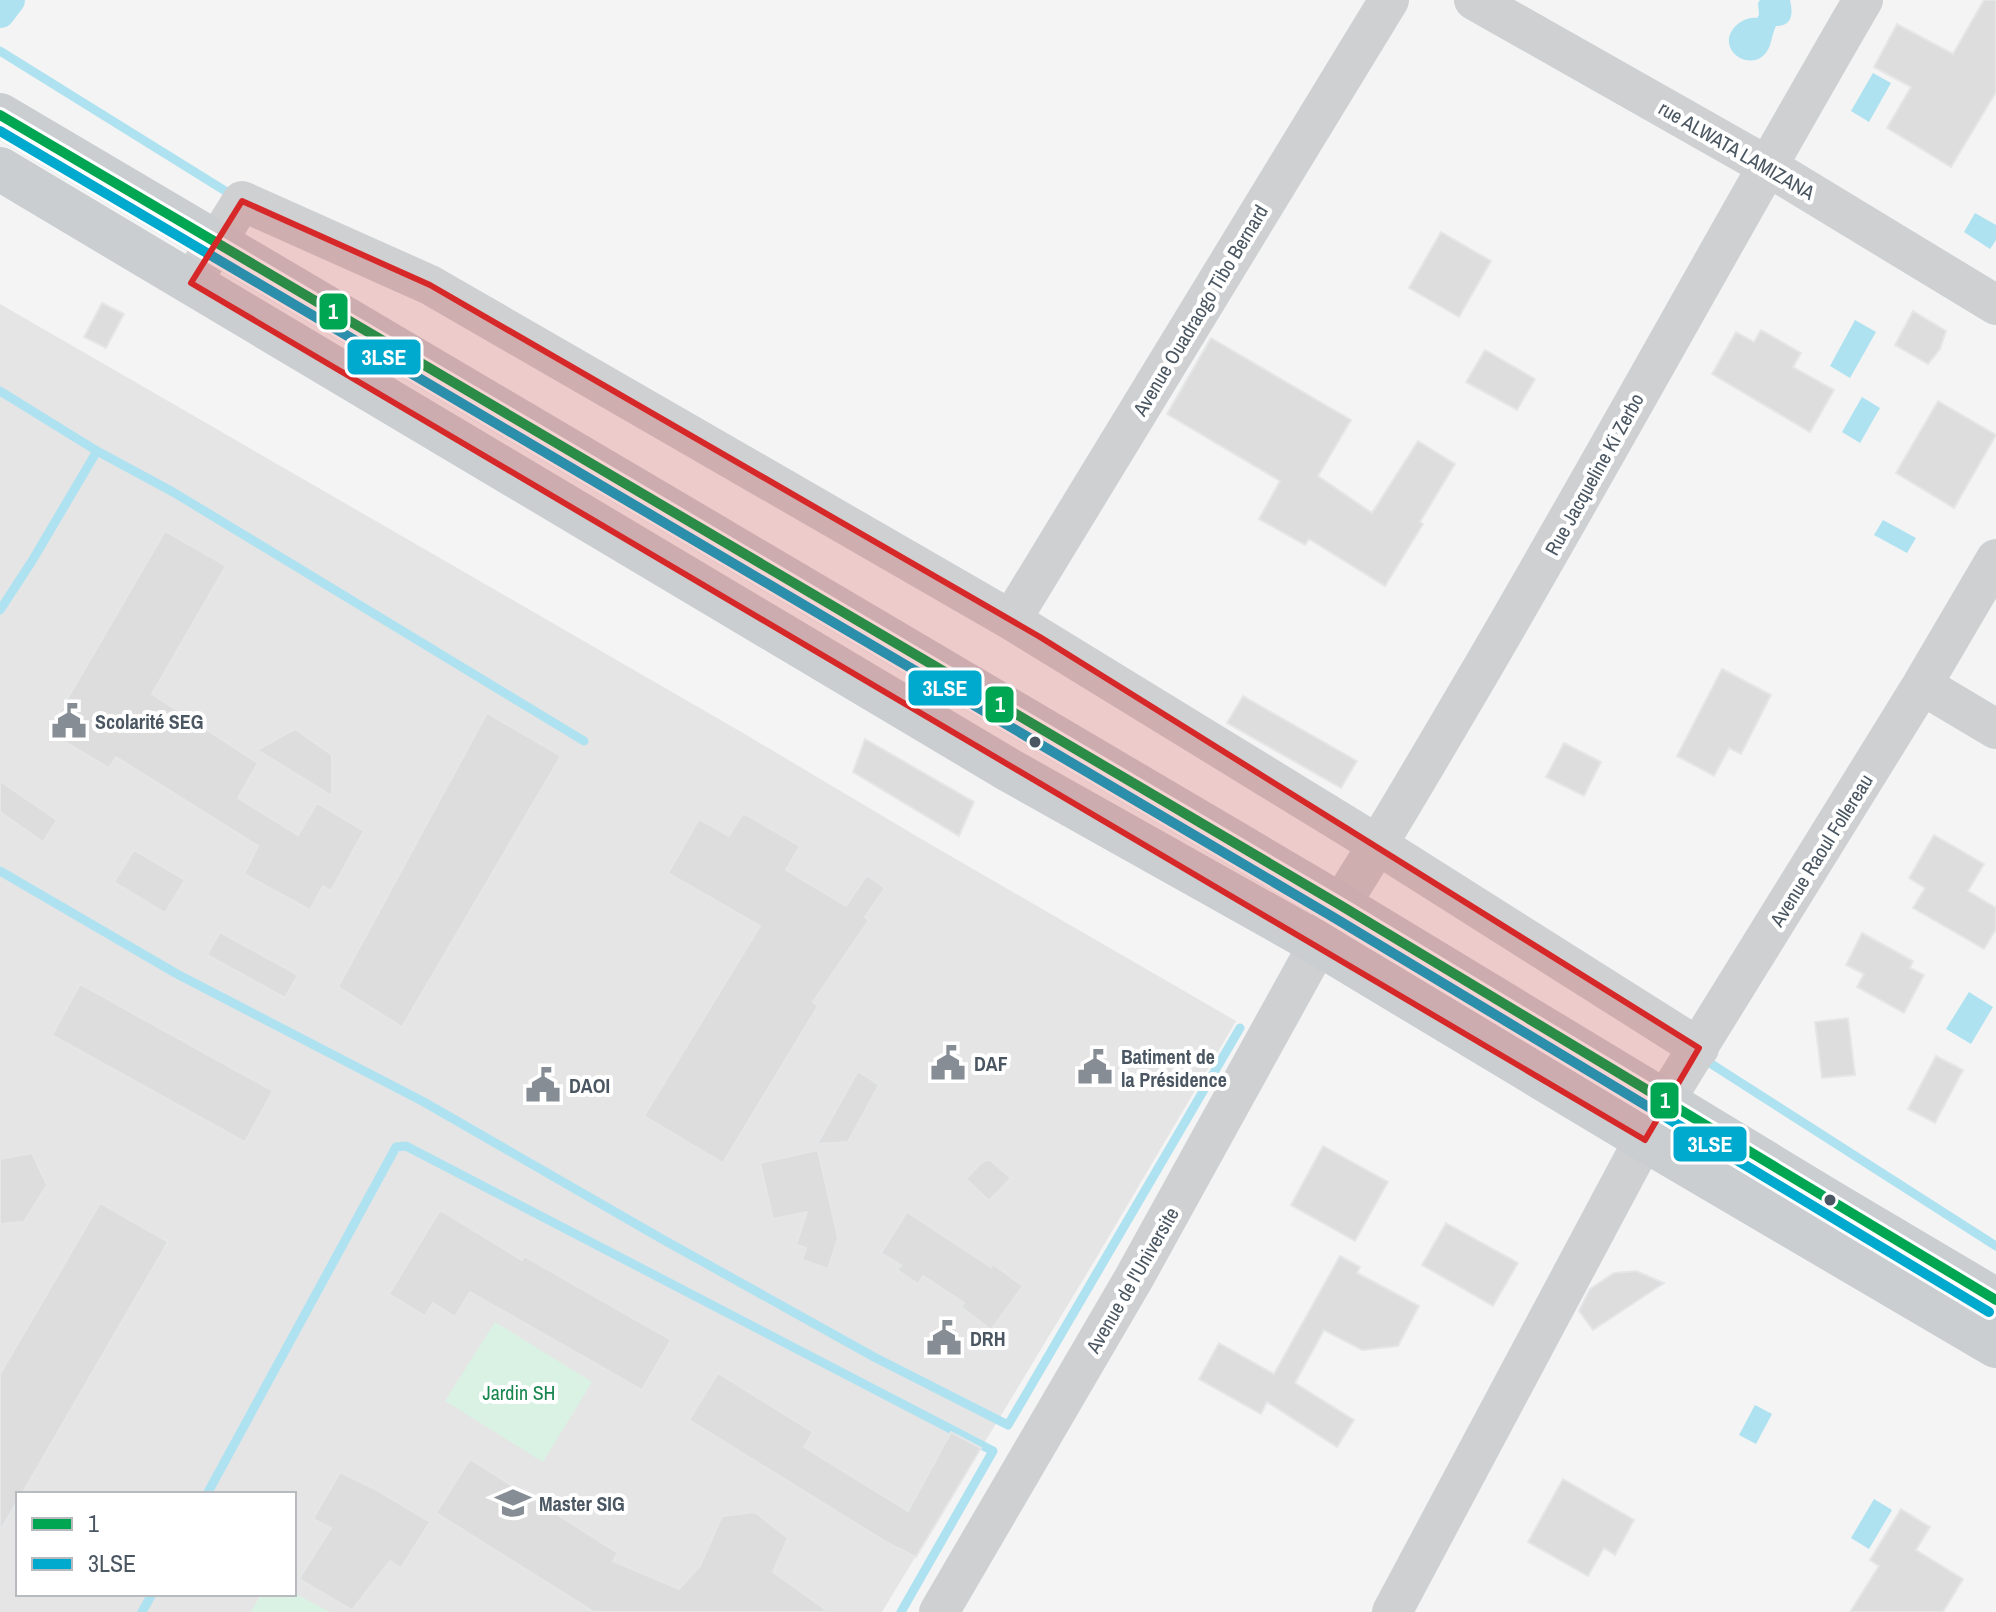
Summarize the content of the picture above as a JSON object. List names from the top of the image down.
{
  "streets": {
    "street": [
      "rue ALWATA LAMIZANA",
      "Avenue Ouadraogo Tibo Bernard",
      "Rue Jacqueline Ki Zerbo",
      "Avenue Raoul Follereau",
      "Avenue de l'Universite"
    ]
  },
  "crossings": [
    ["rue ALWATA LAMIZANA", "Rue Jacqueline Ki Zerbo"],
    ["Rue Jacqueline Ki Zerbo", "Avenue de l'Universite"]
  ],
  "parks": ["Jardin SH"],
  "places": {
    "public building": [
      "Scolarité SEG",
      "DAF",
      "Batiment de la Présidence",
      "DAOI",
      "DRH"
    ],
    "school or university": ["Master SIG"]
  },
  "lines": ["transit line 1", "transit line 3LSE"],
  "legend": ["1", "3LSE"]
}
